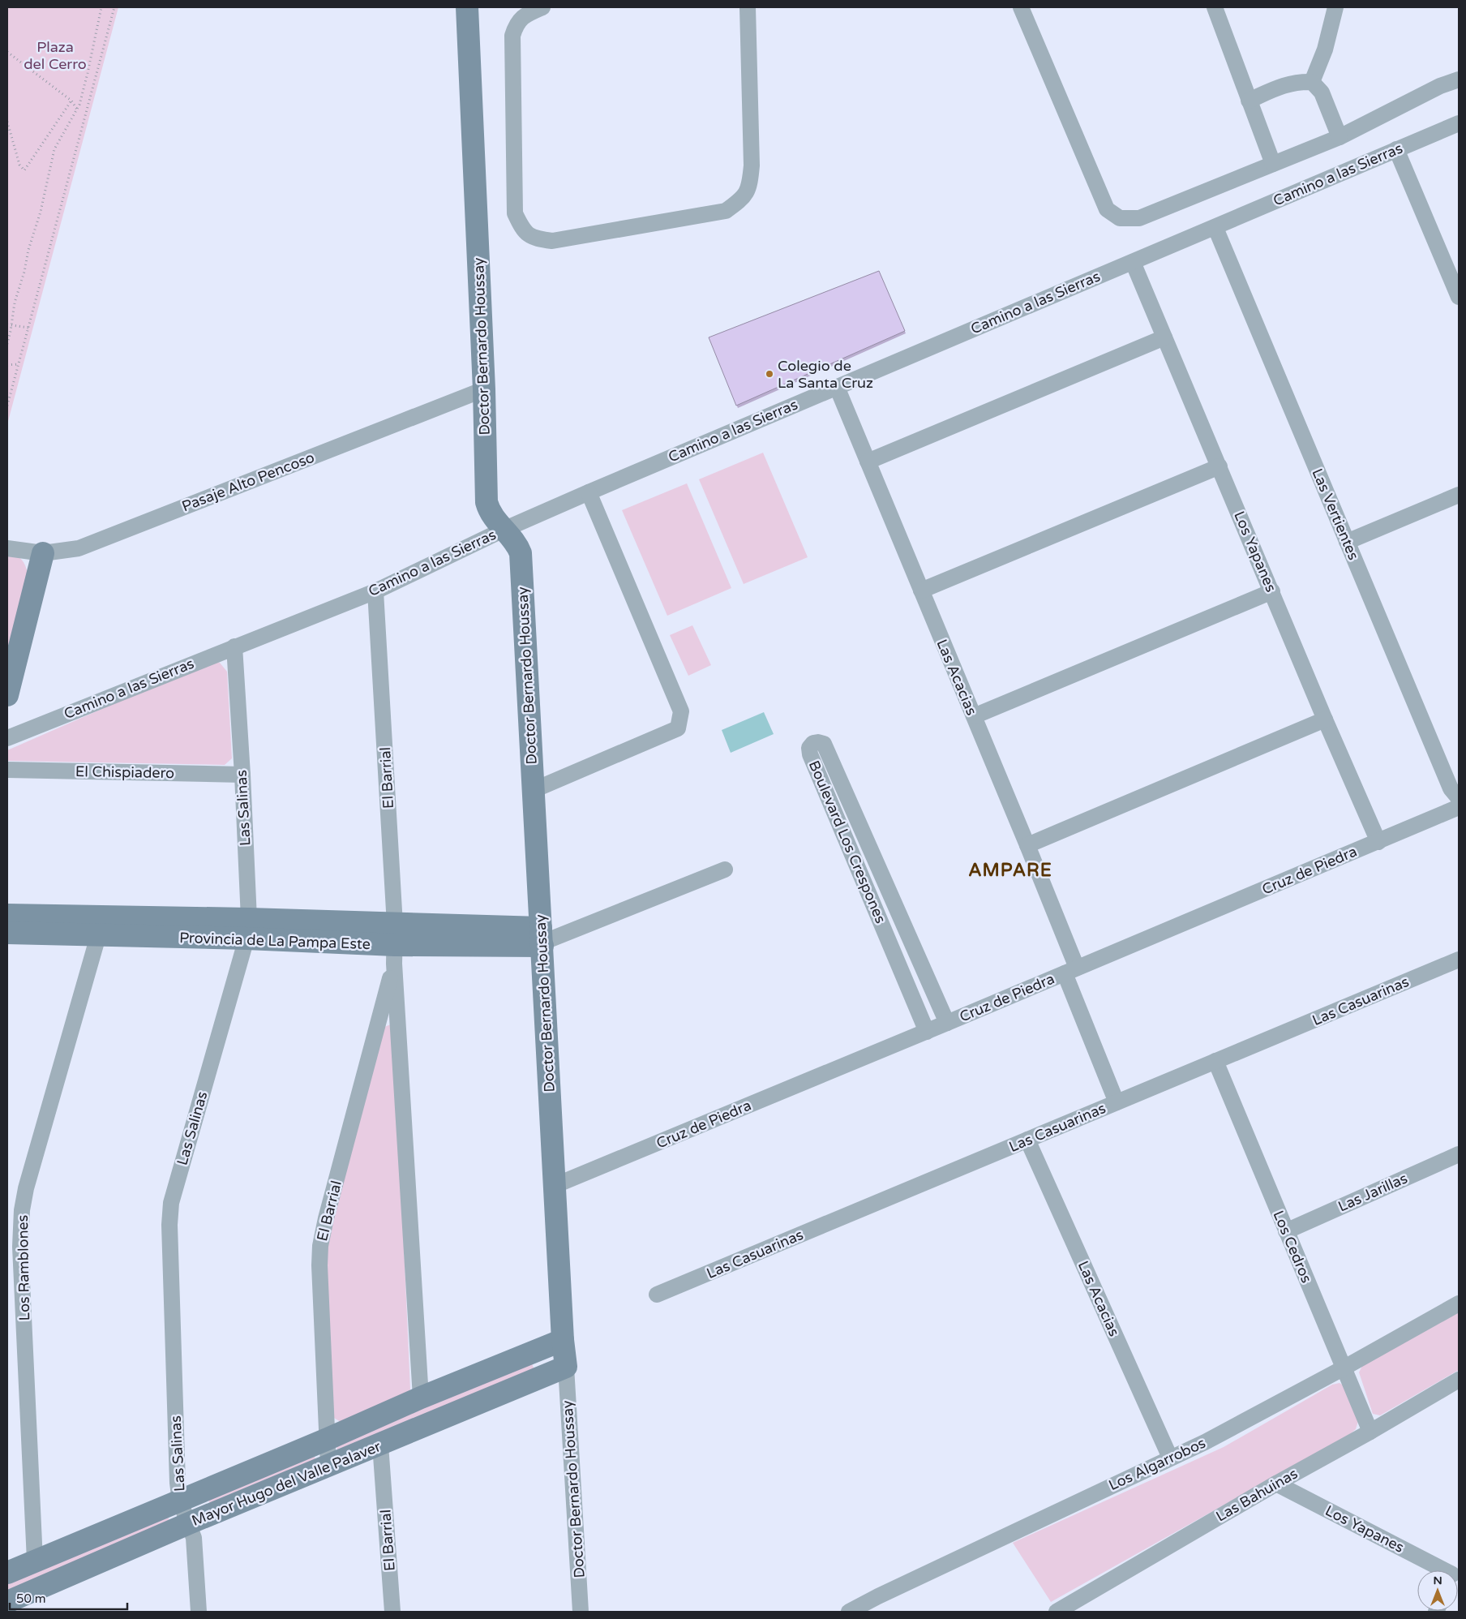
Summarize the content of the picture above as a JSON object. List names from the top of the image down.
{
  "streets": {
    "street": [
      "Camino a las Sierras",
      "Doctor Bernardo Houssay",
      "Pasaje Alto Pencoso",
      "Las Vertientes",
      "Los Yapanes",
      "Las Acacias",
      "El Chispiadero",
      "El Barrial",
      "Las Salinas",
      "Boulevard Los Crespones",
      "Cruz de Piedra",
      "Provincia de La Pampa Este",
      "Las Casuarinas",
      "Las Jarillas",
      "Los Cedros",
      "Los Ramblones",
      "Los Algarrobos",
      "Mayor Hugo del Valle Palaver",
      "Las Bahuinas"
    ]
  },
  "crossings": [
    ["Camino a las Sierras", "Doctor Bernardo Houssay"],
    ["Camino a las Sierras", "Las Vertientes"],
    ["Camino a las Sierras", "Los Yapanes"],
    ["Camino a las Sierras", "Las Acacias"],
    ["Camino a las Sierras", "El Barrial"],
    ["Camino a las Sierras", "Las Salinas"],
    ["Doctor Bernardo Houssay", "Pasaje Alto Pencoso"],
    ["Doctor Bernardo Houssay", "Cruz de Piedra"],
    ["Doctor Bernardo Houssay", "Provincia de La Pampa Este"],
    ["Doctor Bernardo Houssay", "Mayor Hugo del Valle Palaver"],
    ["Los Yapanes", "Cruz de Piedra"],
    ["Los Yapanes", "Las Bahuinas"],
    ["Las Acacias", "Cruz de Piedra"],
    ["Las Acacias", "Las Casuarinas"],
    ["Las Acacias", "Los Algarrobos"],
    ["El Chispiadero", "Las Salinas"],
    ["El Barrial", "Provincia de La Pampa Este"],
    ["El Barrial", "Mayor Hugo del Valle Palaver"],
    ["Las Salinas", "Provincia de La Pampa Este"],
    ["Las Salinas", "Mayor Hugo del Valle Palaver"],
    ["Boulevard Los Crespones", "Cruz de Piedra"],
    ["Provincia de La Pampa Este", "Los Ramblones"],
    ["Las Casuarinas", "Los Cedros"],
    ["Las Jarillas", "Los Cedros"],
    ["Los Cedros", "Los Algarrobos"],
    ["Los Cedros", "Las Bahuinas"],
    ["Los Ramblones", "Mayor Hugo del Valle Palaver"]
  ],
  "districts": ["AMPARE"],
  "parks": ["Plaza del Cerro"],
  "places": ["Colegio de La Santa Cruz"],
  "scale_bar": "50 m",
  "north": "top"
}
